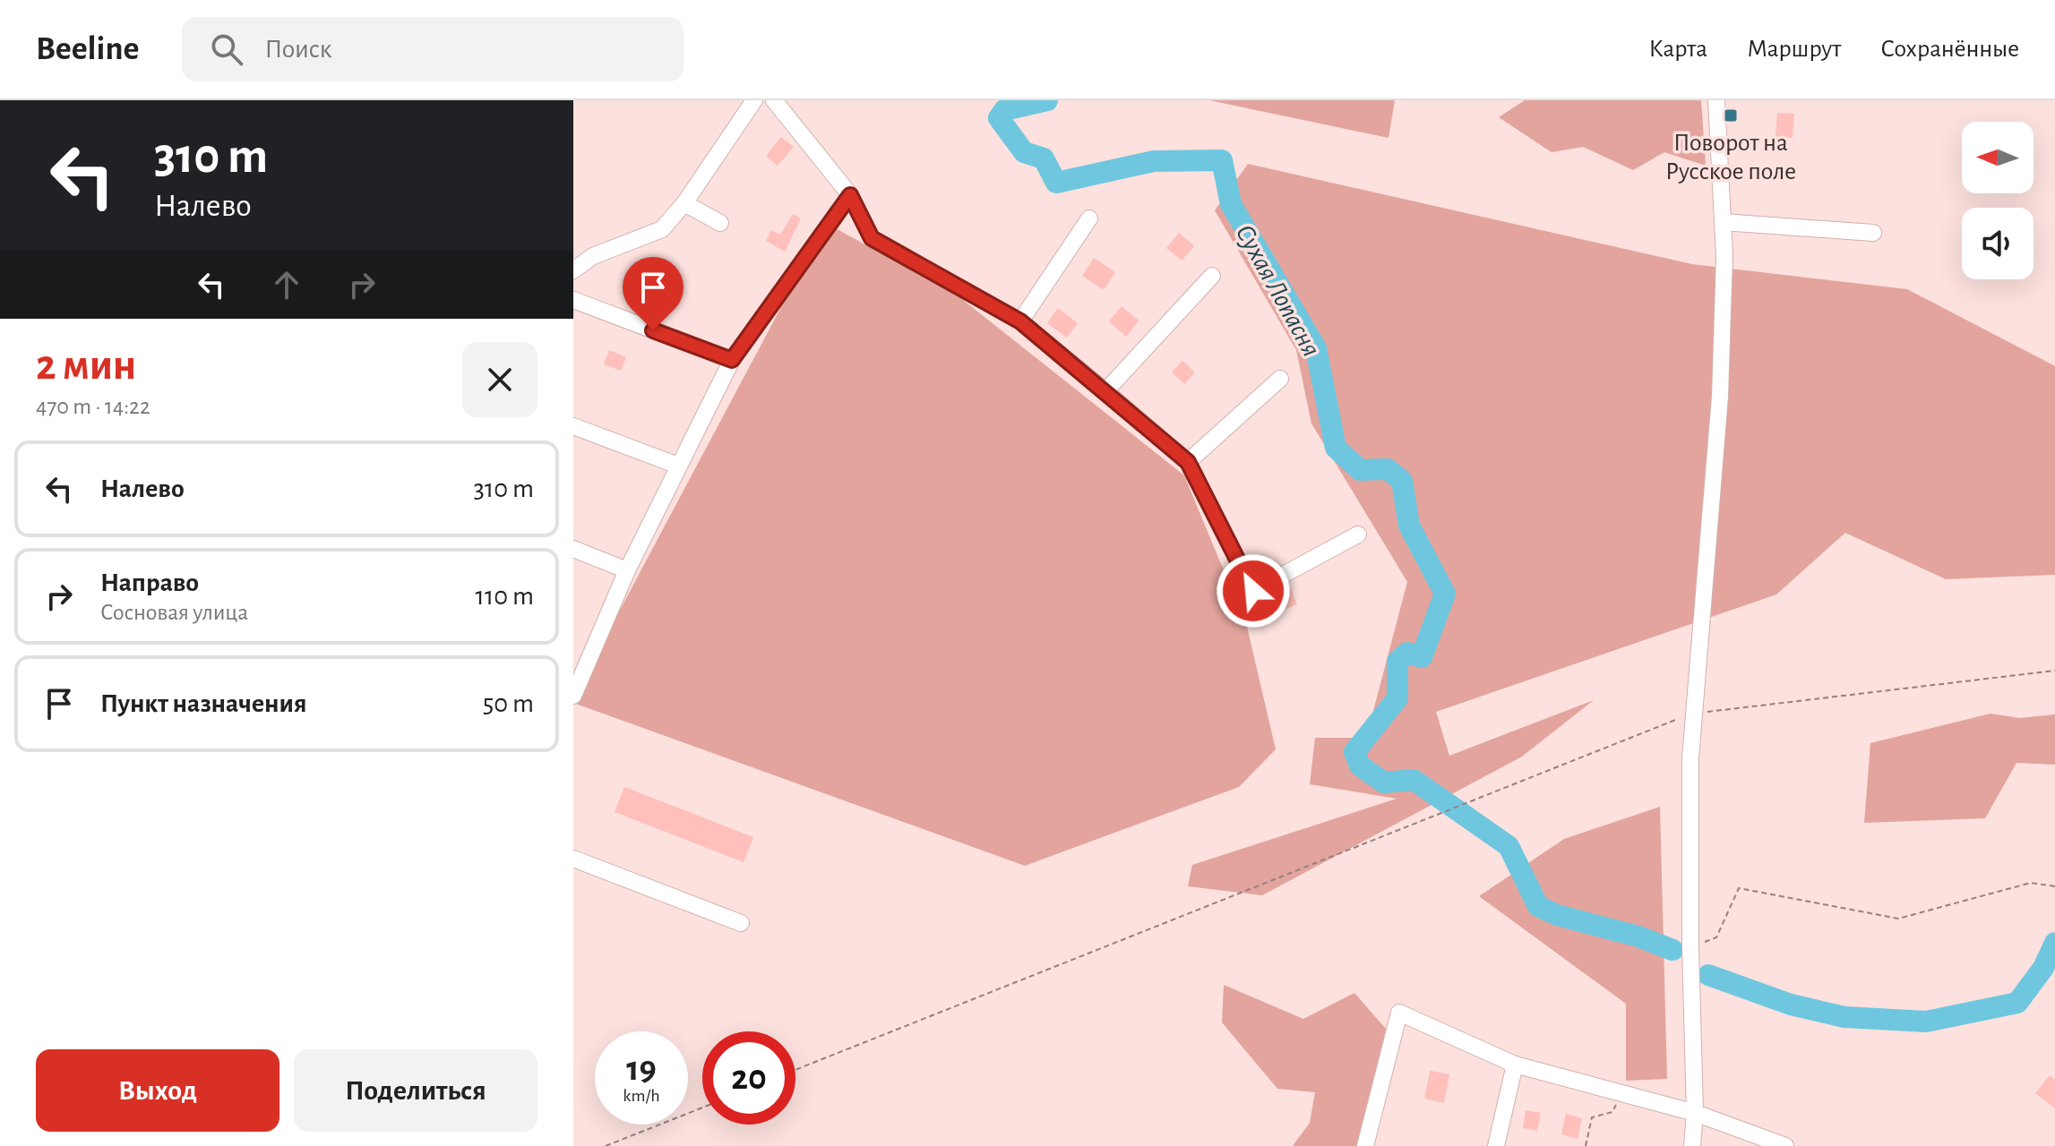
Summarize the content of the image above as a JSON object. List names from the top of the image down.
{
  "water": ["Сухая Лопасня"],
  "places": {
    "transit": ["Поворот на Русское поле"]
  },
  "north": "left",
  "page": {
    "header": "Beeline",
    "search": "Поиск",
    "nav": ["Карта", "Маршрут", "Сохранённые"],
    "turn": ["310 m", "Налево"],
    "heading": ["2 мин", "470 m · 14:22"],
    "list": [
      {
        "name": "Налево",
        "value": "310 m"
      },
      {
        "name": "Направо",
        "note": "Сосновая улица",
        "value": "110 m"
      },
      {
        "name": "Пункт назначения",
        "value": "50 m"
      }
    ],
    "speed": "19 km/h",
    "limit": "20",
    "buttons": ["Выход", "Поделиться"]
  }
}
